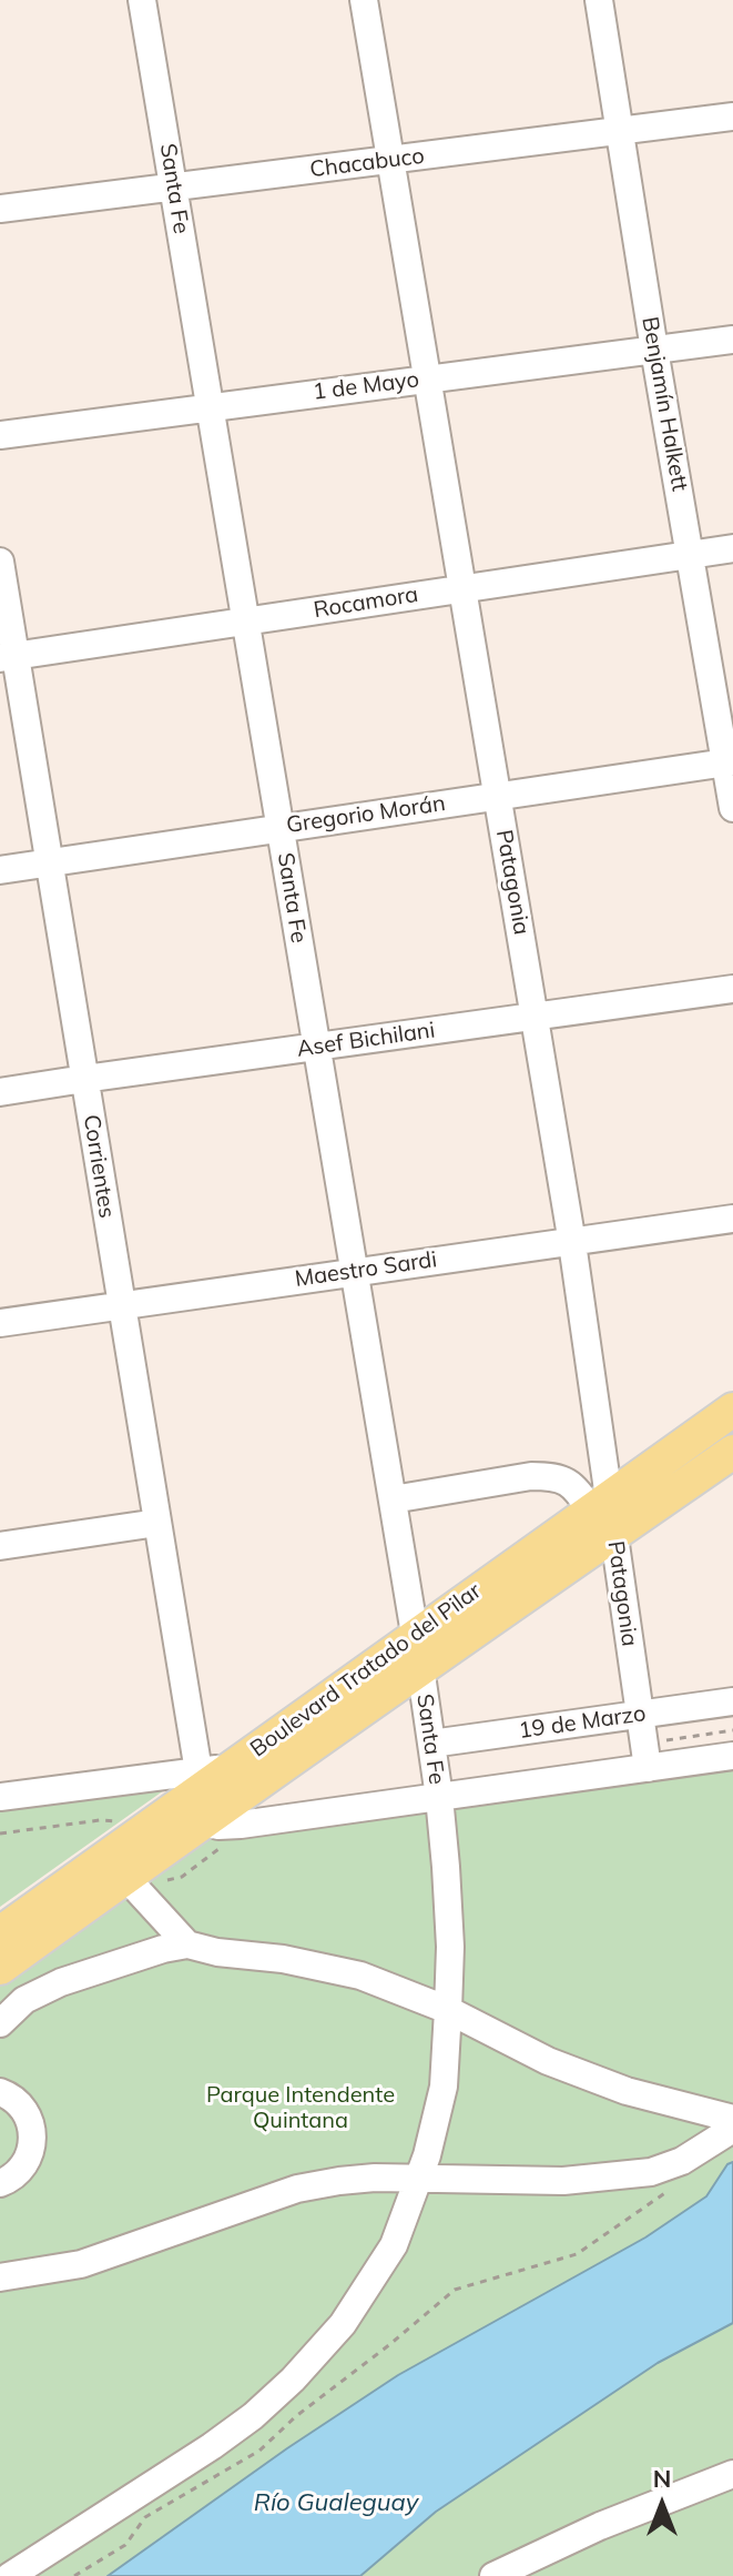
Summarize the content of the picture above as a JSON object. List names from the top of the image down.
{
  "streets": {
    "main road": ["Boulevard Tratado del Pilar"],
    "street": [
      "Chacabuco",
      "Santa Fe",
      "1 de Mayo",
      "Benjamín Halkett",
      "Rocamora",
      "Gregorio Morán",
      "Patagonia",
      "Asef Bichilani",
      "Corrientes",
      "Maestro Sardi",
      "19 de Marzo"
    ]
  },
  "crossings": [
    ["Chacabuco", "Santa Fe"],
    ["Chacabuco", "Benjamín Halkett"],
    ["Chacabuco", "Patagonia"],
    ["Santa Fe", "1 de Mayo"],
    ["Santa Fe", "Rocamora"],
    ["Santa Fe", "Gregorio Morán"],
    ["Santa Fe", "Asef Bichilani"],
    ["Santa Fe", "Maestro Sardi"],
    ["Santa Fe", "Boulevard Tratado del Pilar"],
    ["Santa Fe", "19 de Marzo"],
    ["1 de Mayo", "Benjamín Halkett"],
    ["1 de Mayo", "Patagonia"],
    ["Benjamín Halkett", "Rocamora"],
    ["Benjamín Halkett", "Gregorio Morán"],
    ["Rocamora", "Patagonia"],
    ["Rocamora", "Corrientes"],
    ["Gregorio Morán", "Patagonia"],
    ["Gregorio Morán", "Corrientes"],
    ["Patagonia", "Asef Bichilani"],
    ["Patagonia", "Maestro Sardi"],
    ["Patagonia", "Boulevard Tratado del Pilar"],
    ["Patagonia", "19 de Marzo"],
    ["Asef Bichilani", "Corrientes"],
    ["Corrientes", "Maestro Sardi"],
    ["Corrientes", "Boulevard Tratado del Pilar"]
  ],
  "water": ["Río Gualeguay"],
  "parks": ["Parque Intendente Quintana"],
  "north": "top"
}
